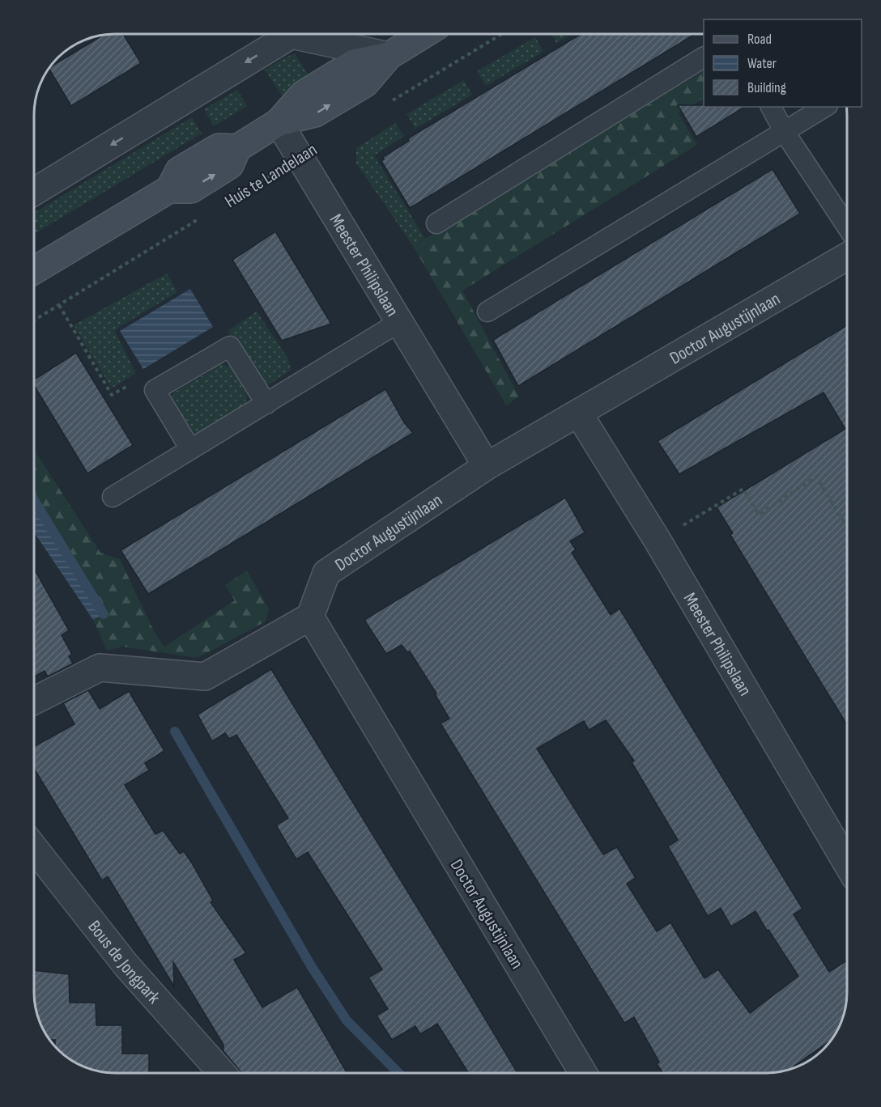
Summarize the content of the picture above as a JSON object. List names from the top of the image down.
{
  "streets": {
    "street": [
      "Huis te Landelaan",
      "Meester Philipslaan",
      "Doctor Augustijnlaan",
      "Bous de Jongpark"
    ]
  },
  "crossings": [
    ["Huis te Landelaan", "Meester Philipslaan"],
    ["Meester Philipslaan", "Doctor Augustijnlaan"]
  ],
  "legend": ["Road", "Water", "Building"]
}
